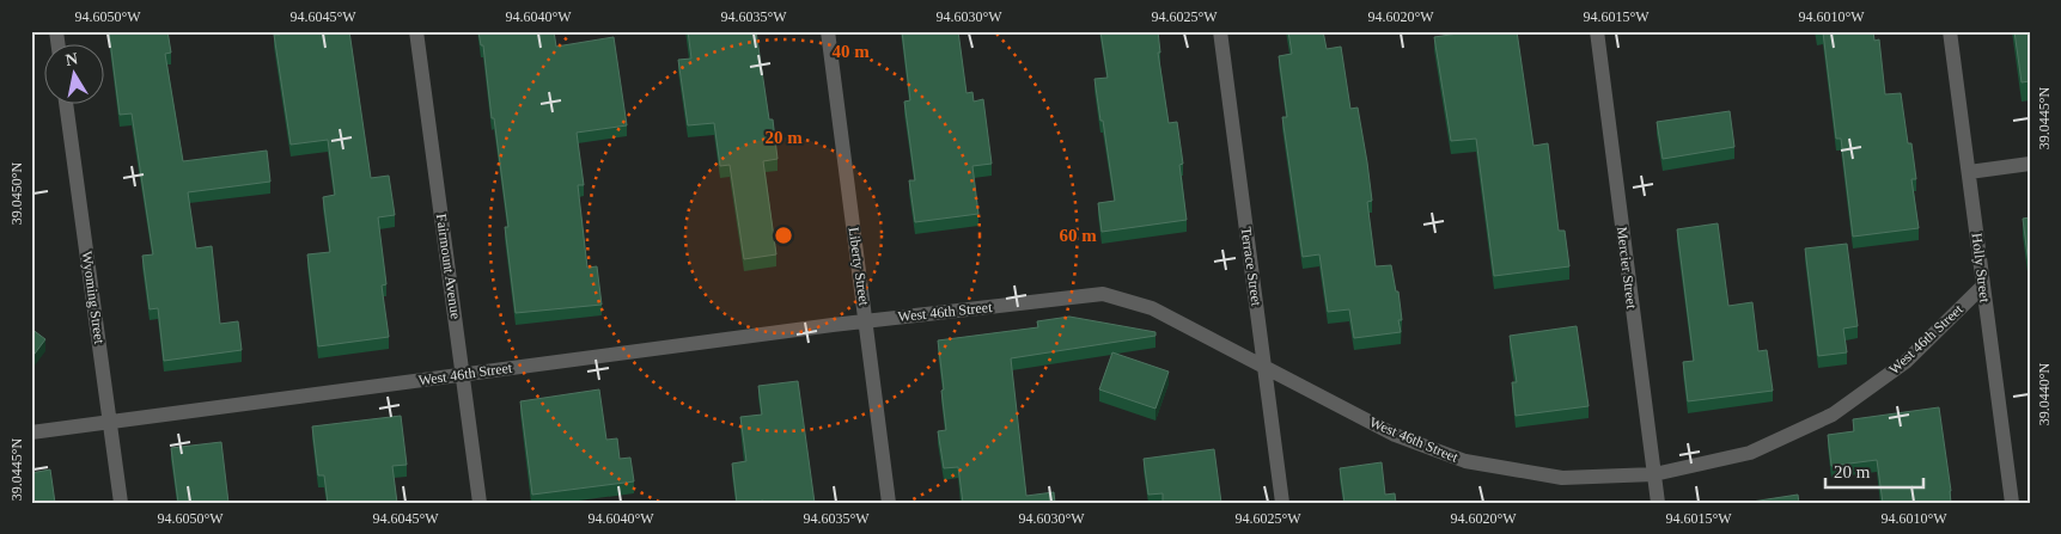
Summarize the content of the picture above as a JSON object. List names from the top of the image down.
{
  "streets": {
    "street": [
      "Fairmount Avenue",
      "Liberty Street",
      "Terrace Street",
      "Mercier Street",
      "Holly Street",
      "Wyoming Street",
      "West 46th Street"
    ]
  },
  "crossings": [
    ["Fairmount Avenue", "West 46th Street"],
    ["Liberty Street", "West 46th Street"],
    ["Terrace Street", "West 46th Street"],
    ["Mercier Street", "West 46th Street"],
    ["Holly Street", "West 46th Street"],
    ["Wyoming Street", "West 46th Street"]
  ],
  "scale_bar": "20 m",
  "north": "top",
  "coordinates": [
    "94.6050°W",
    "94.6045°W",
    "94.6040°W",
    "94.6035°W",
    "94.6030°W",
    "94.6025°W",
    "94.6020°W",
    "94.6015°W",
    "94.6010°W",
    "39.0445°N",
    "39.0450°N",
    "39.0440°N"
  ],
  "rings": ["40 m", "20 m", "60 m"]
}
